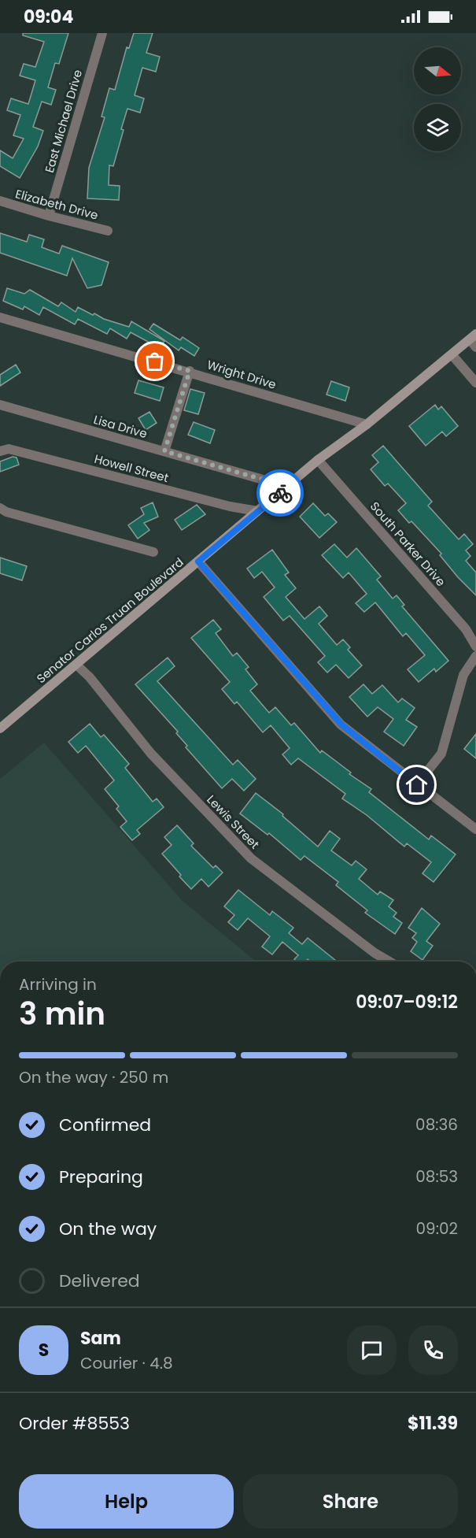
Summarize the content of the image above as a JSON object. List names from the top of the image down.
{
  "streets": {
    "main road": ["Senator Carlos Truan Boulevard"],
    "street": [
      "East Michael Drive",
      "Elizabeth Drive",
      "Wright Drive",
      "Lisa Drive",
      "Howell Street",
      "South Parker Drive",
      "Lewis Street"
    ]
  },
  "crossings": [
    ["East Michael Drive", "Elizabeth Drive"],
    ["Wright Drive", "Senator Carlos Truan Boulevard"],
    ["Lisa Drive", "Senator Carlos Truan Boulevard"],
    ["Howell Street", "Senator Carlos Truan Boulevard"],
    ["South Parker Drive", "Senator Carlos Truan Boulevard"],
    ["Senator Carlos Truan Boulevard", "Lewis Street"]
  ],
  "north": "right",
  "page": {
    "status": "09:04",
    "heading": ["3 min", "Arriving in", "09:07–09:12"],
    "panel": [
      "Sam",
      "Courier · 4.8",
      "Order #8553",
      "$11.39"
    ],
    "bar": "On the way · 250 m",
    "list": [
      ["Confirmed", "08:36"],
      ["Preparing", "08:53"],
      ["On the way", "09:02"],
      "Delivered"
    ],
    "round": "S",
    "buttons": ["Help", "Share"]
  }
}
